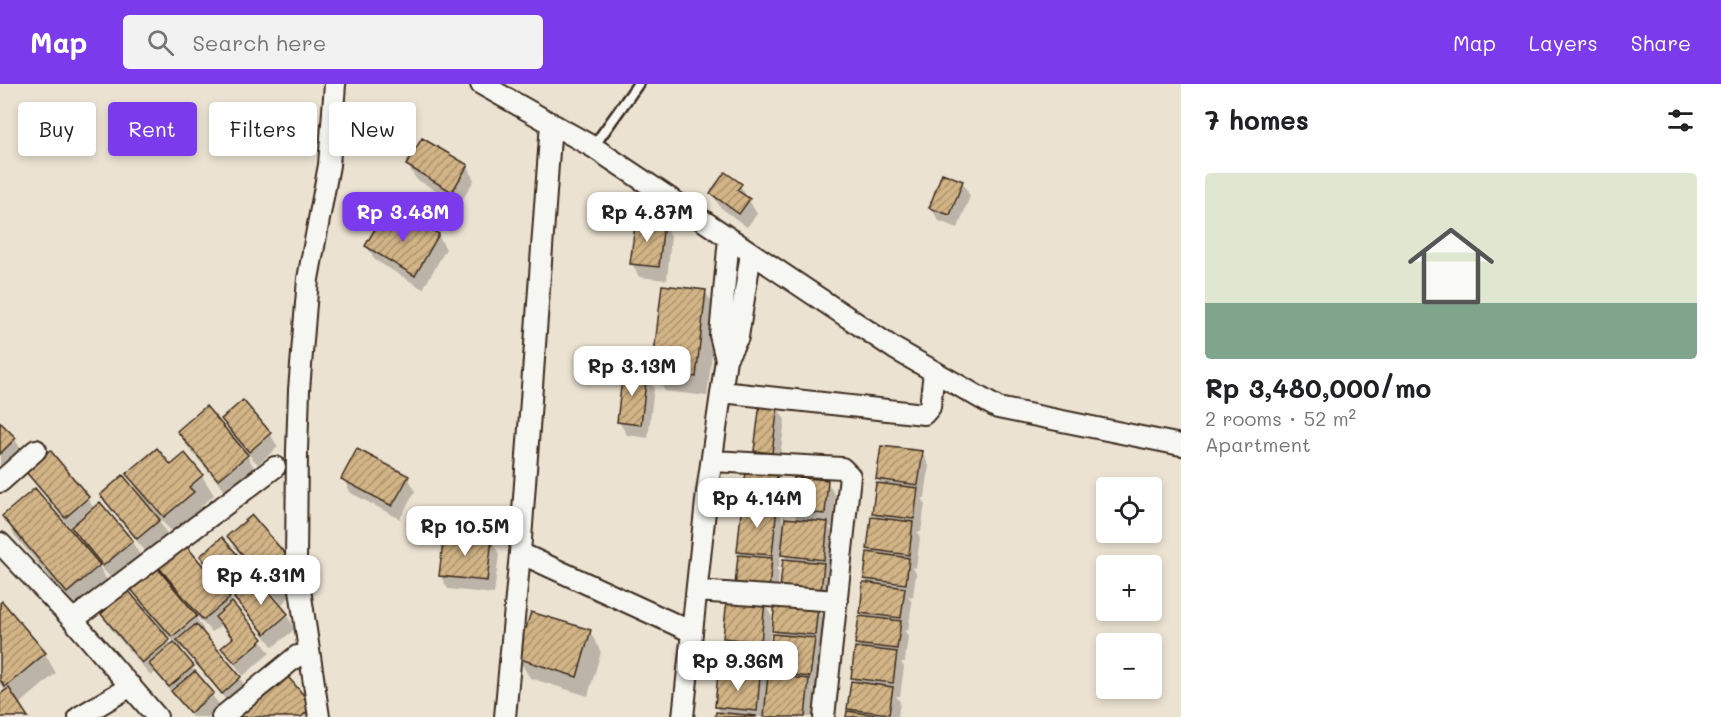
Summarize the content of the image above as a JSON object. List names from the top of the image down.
{
  "page": {
    "header": "Map",
    "search": "Search here",
    "nav": ["Map", "Layers", "Share"],
    "heading": "7 homes",
    "chip": [
      "Buy",
      "Rent",
      "Filters",
      "New"
    ],
    "list": [
      {
        "name": "Rp 3,480,000/mo",
        "note": "2 rooms · 52 m² · Apartment"
      }
    ],
    "price": [
      "Rp 3.48M",
      "Rp 4.87M",
      "Rp 3.13M",
      "Rp 4.14M",
      "Rp 10.5M",
      "Rp 4.31M",
      "Rp 9.36M"
    ],
    "map_buttons": ["+", "−"]
  }
}
